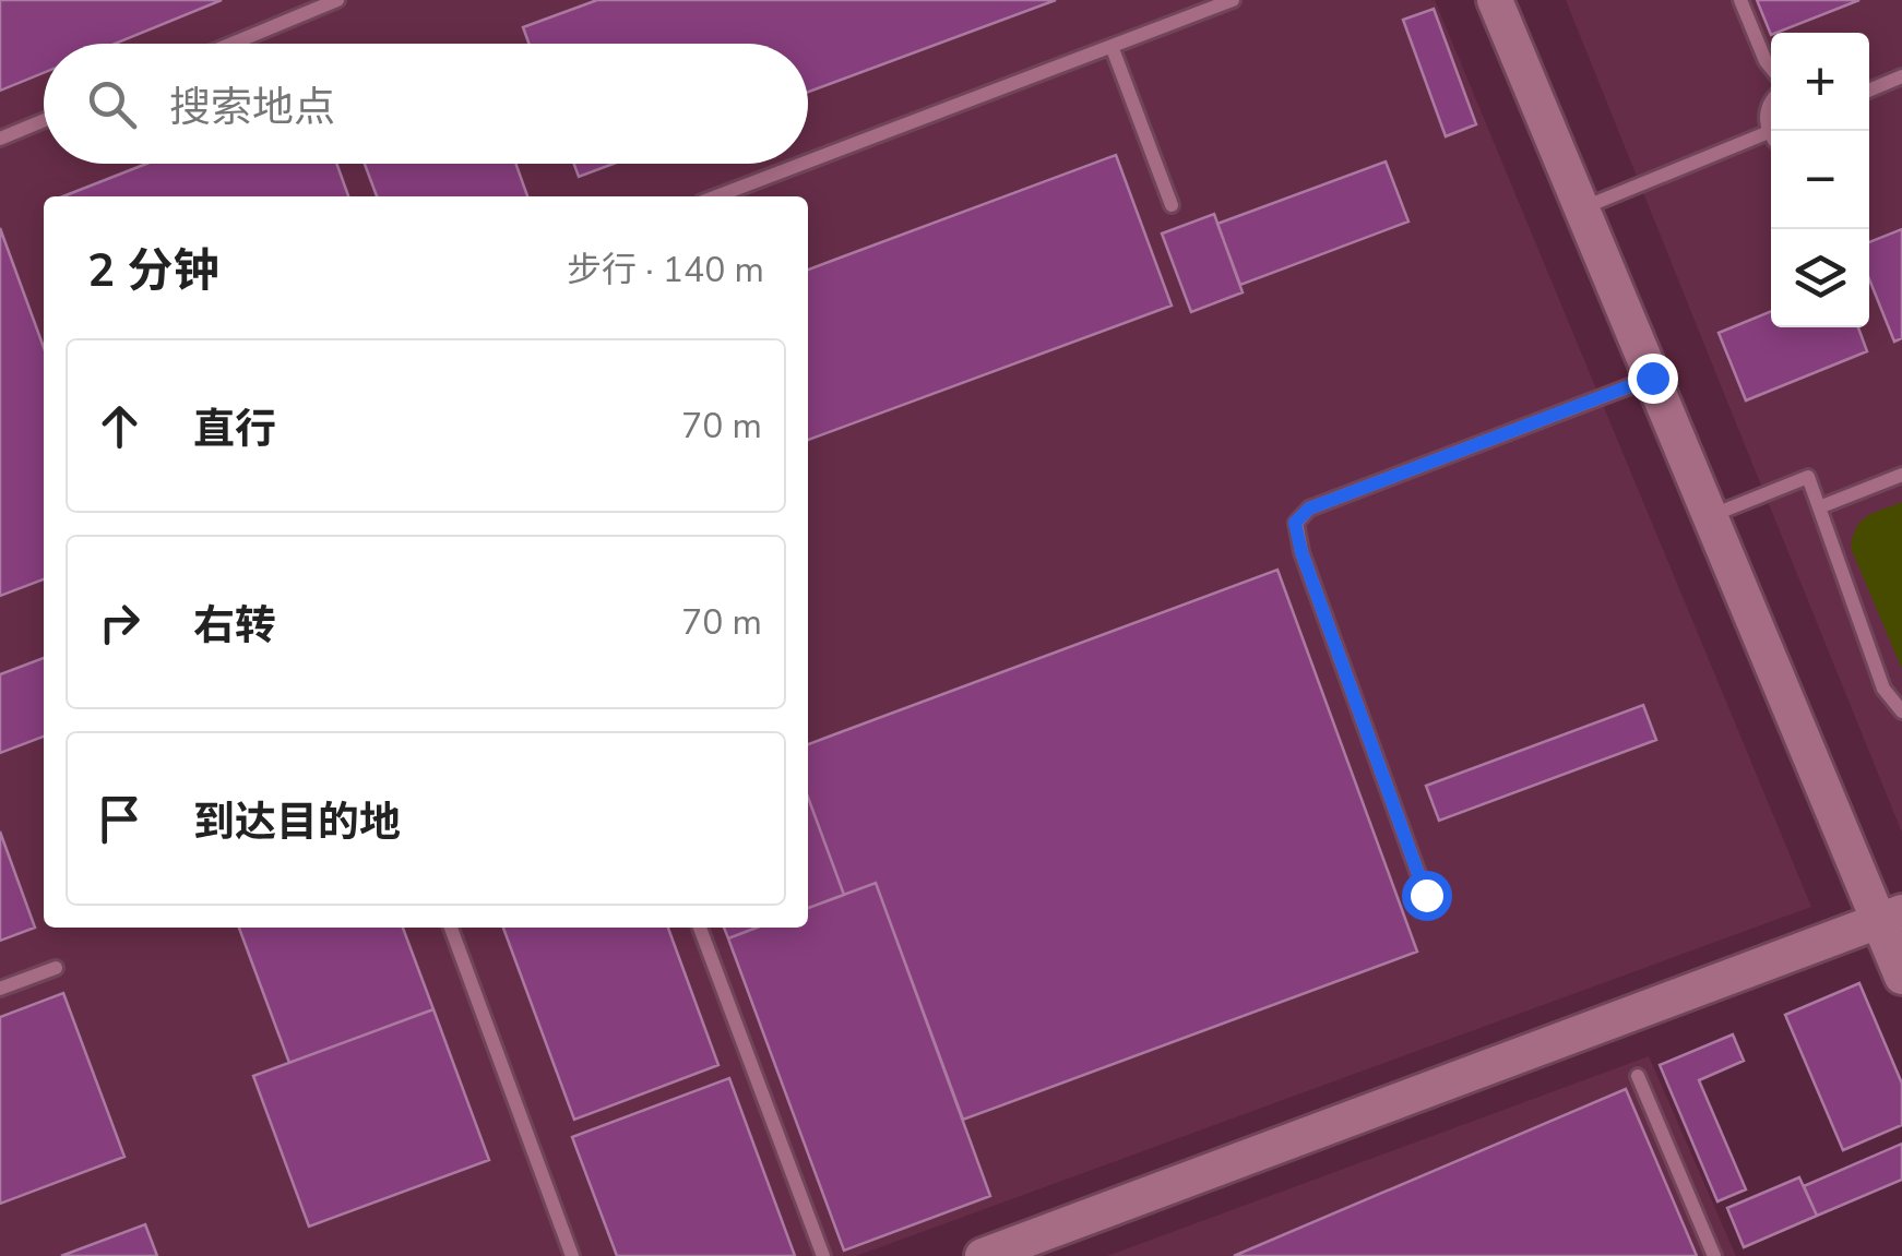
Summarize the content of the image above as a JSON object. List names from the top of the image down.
{
  "page": {
    "map_buttons": ["+", "−"],
    "search": "搜索地点",
    "heading": ["2 分钟", "步行 · 140 m"],
    "list": [
      ["直行", "70 m"],
      ["右转", "70 m"],
      "到达目的地"
    ]
  }
}
